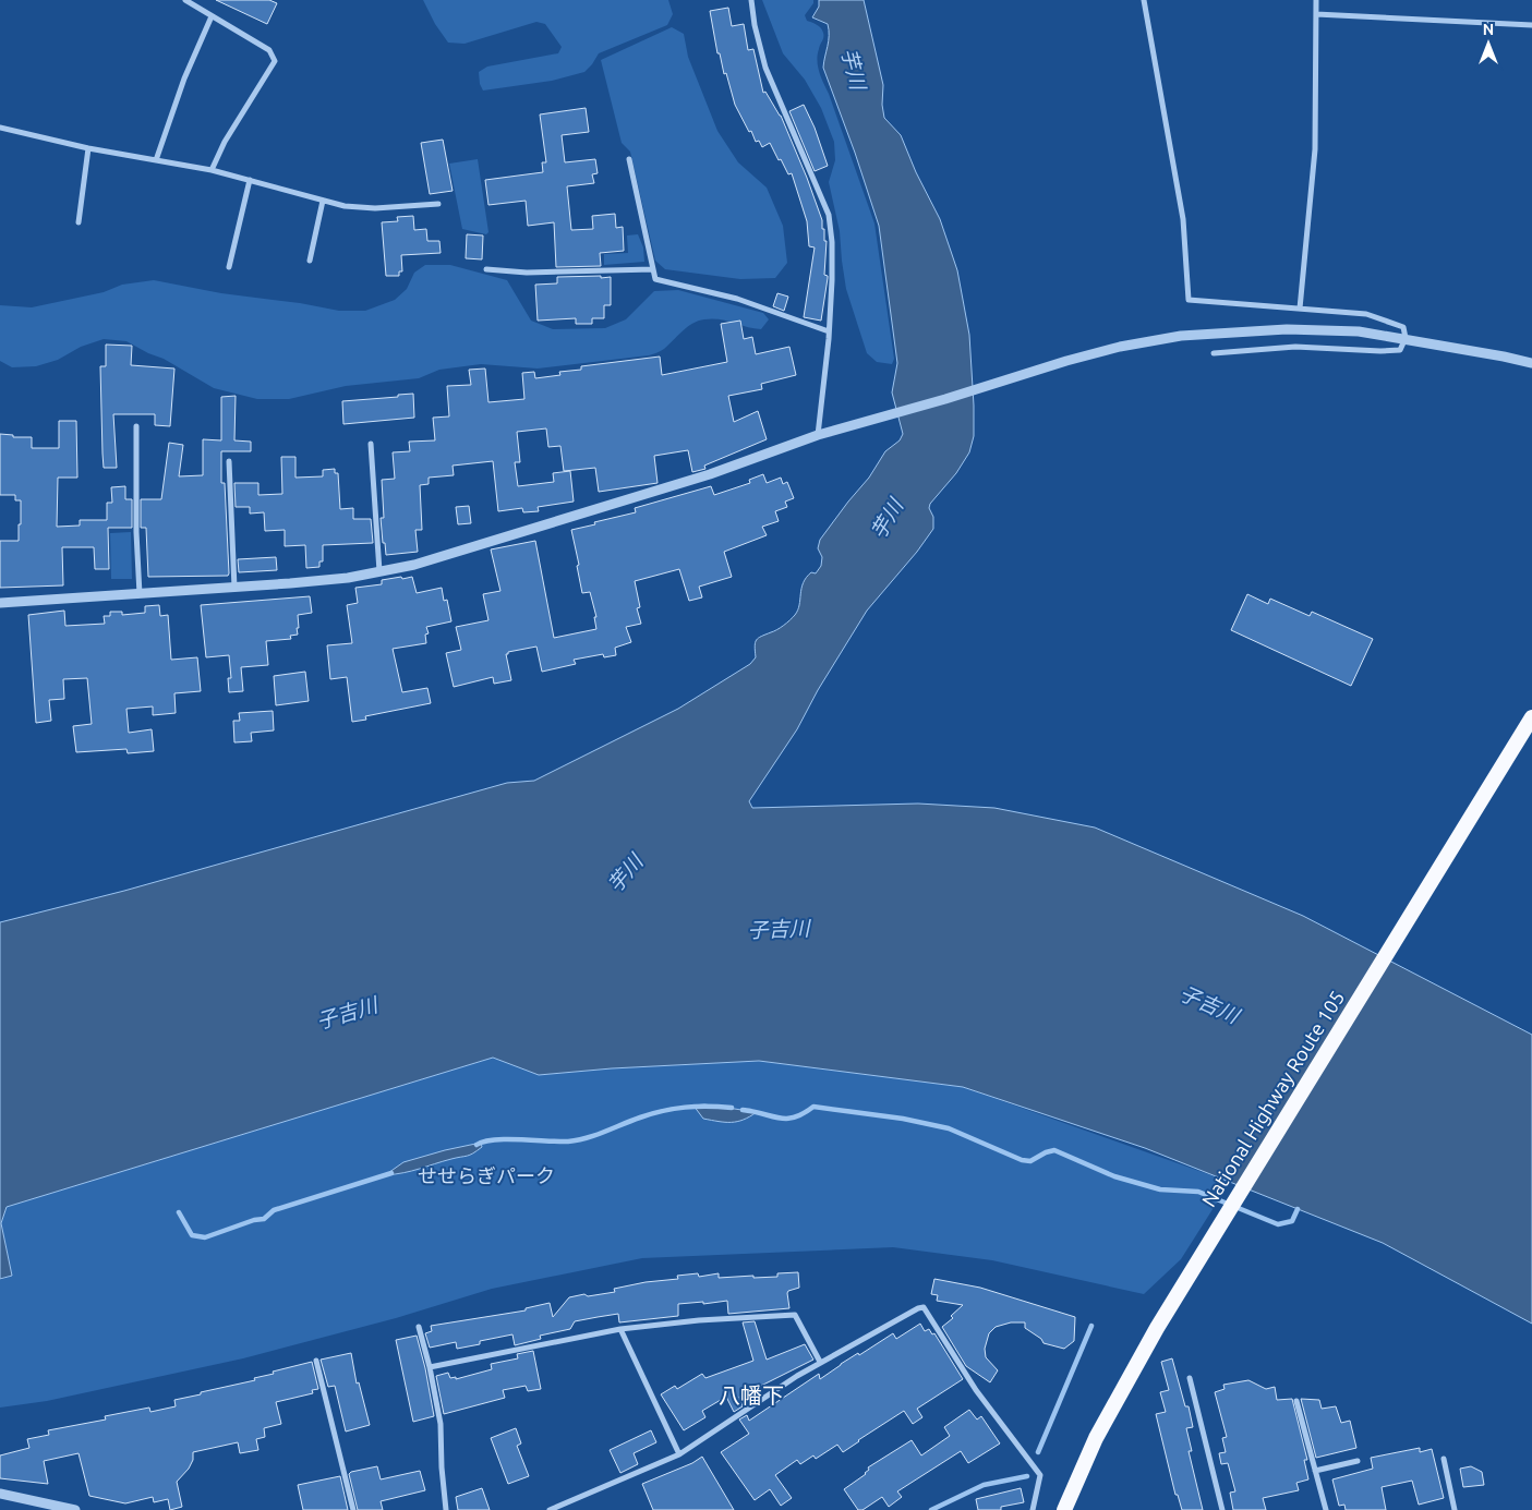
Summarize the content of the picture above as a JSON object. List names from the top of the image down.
{
  "streets": {
    "highway": ["National Highway Route 105"]
  },
  "districts": ["八幡下"],
  "water": ["芋川", "子吉川"],
  "parks": ["せせらぎパーク"],
  "north": "top"
}
